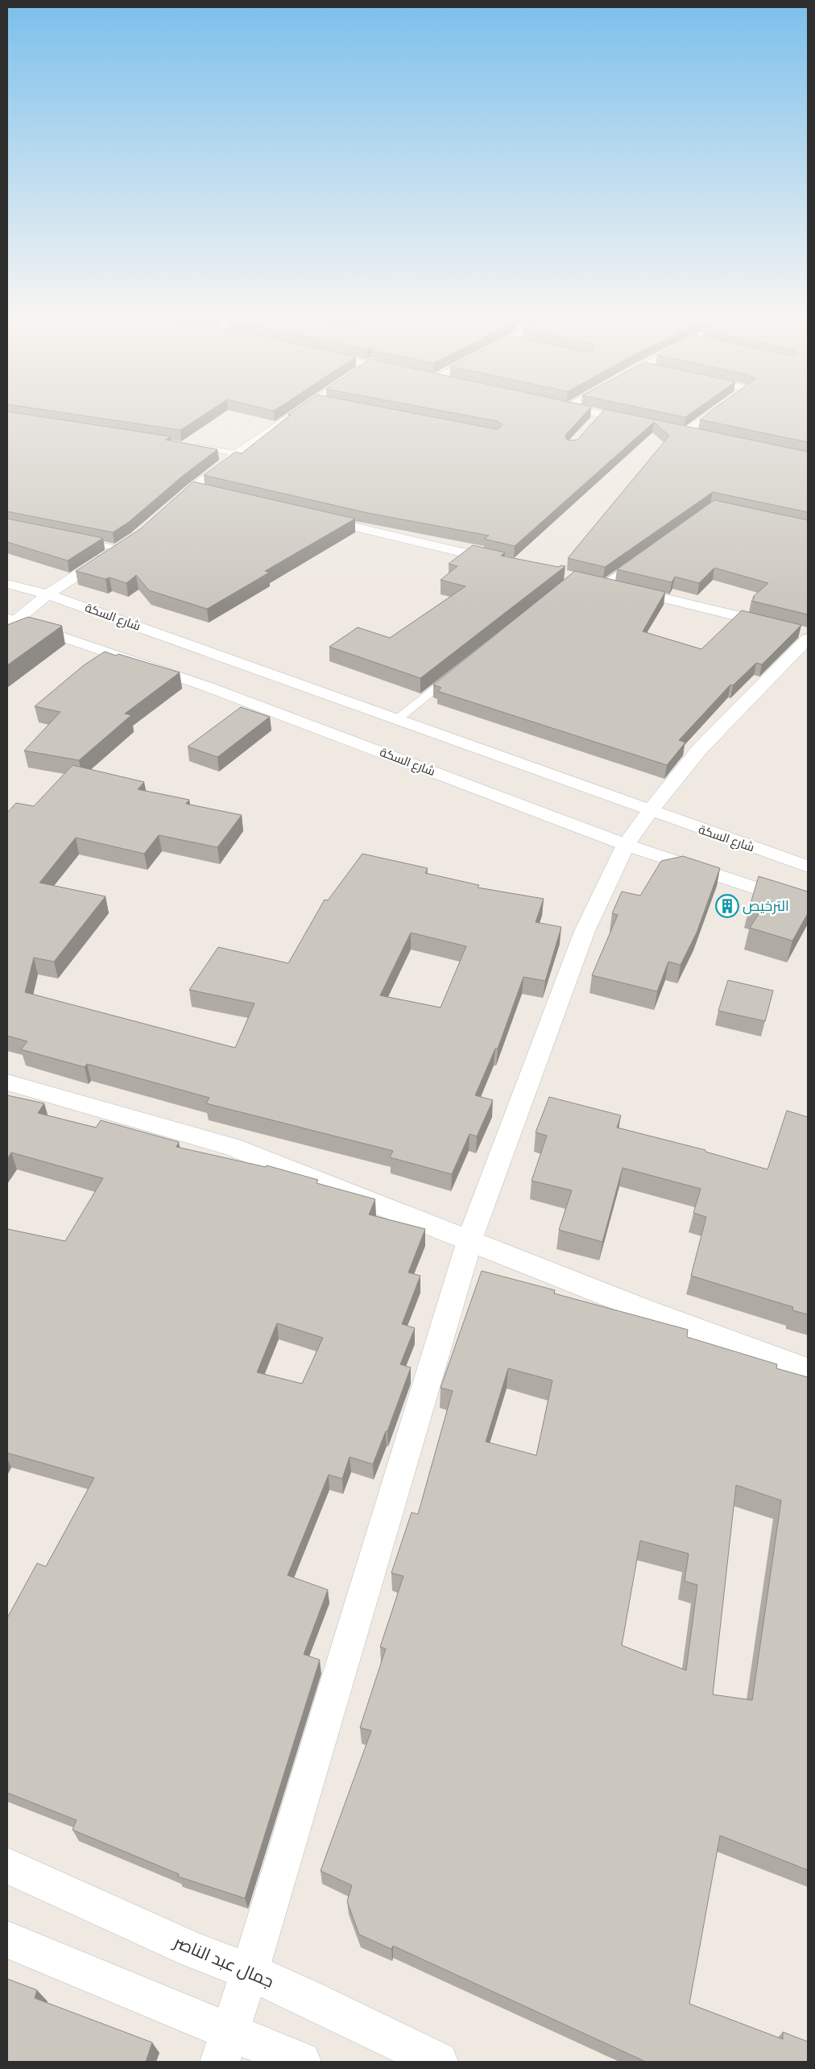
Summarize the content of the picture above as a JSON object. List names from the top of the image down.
{
  "streets": {
    "street": ["شارع السكة", "جمال عبد الناصر"]
  },
  "places": {
    "building": ["الترخيص"]
  }
}
